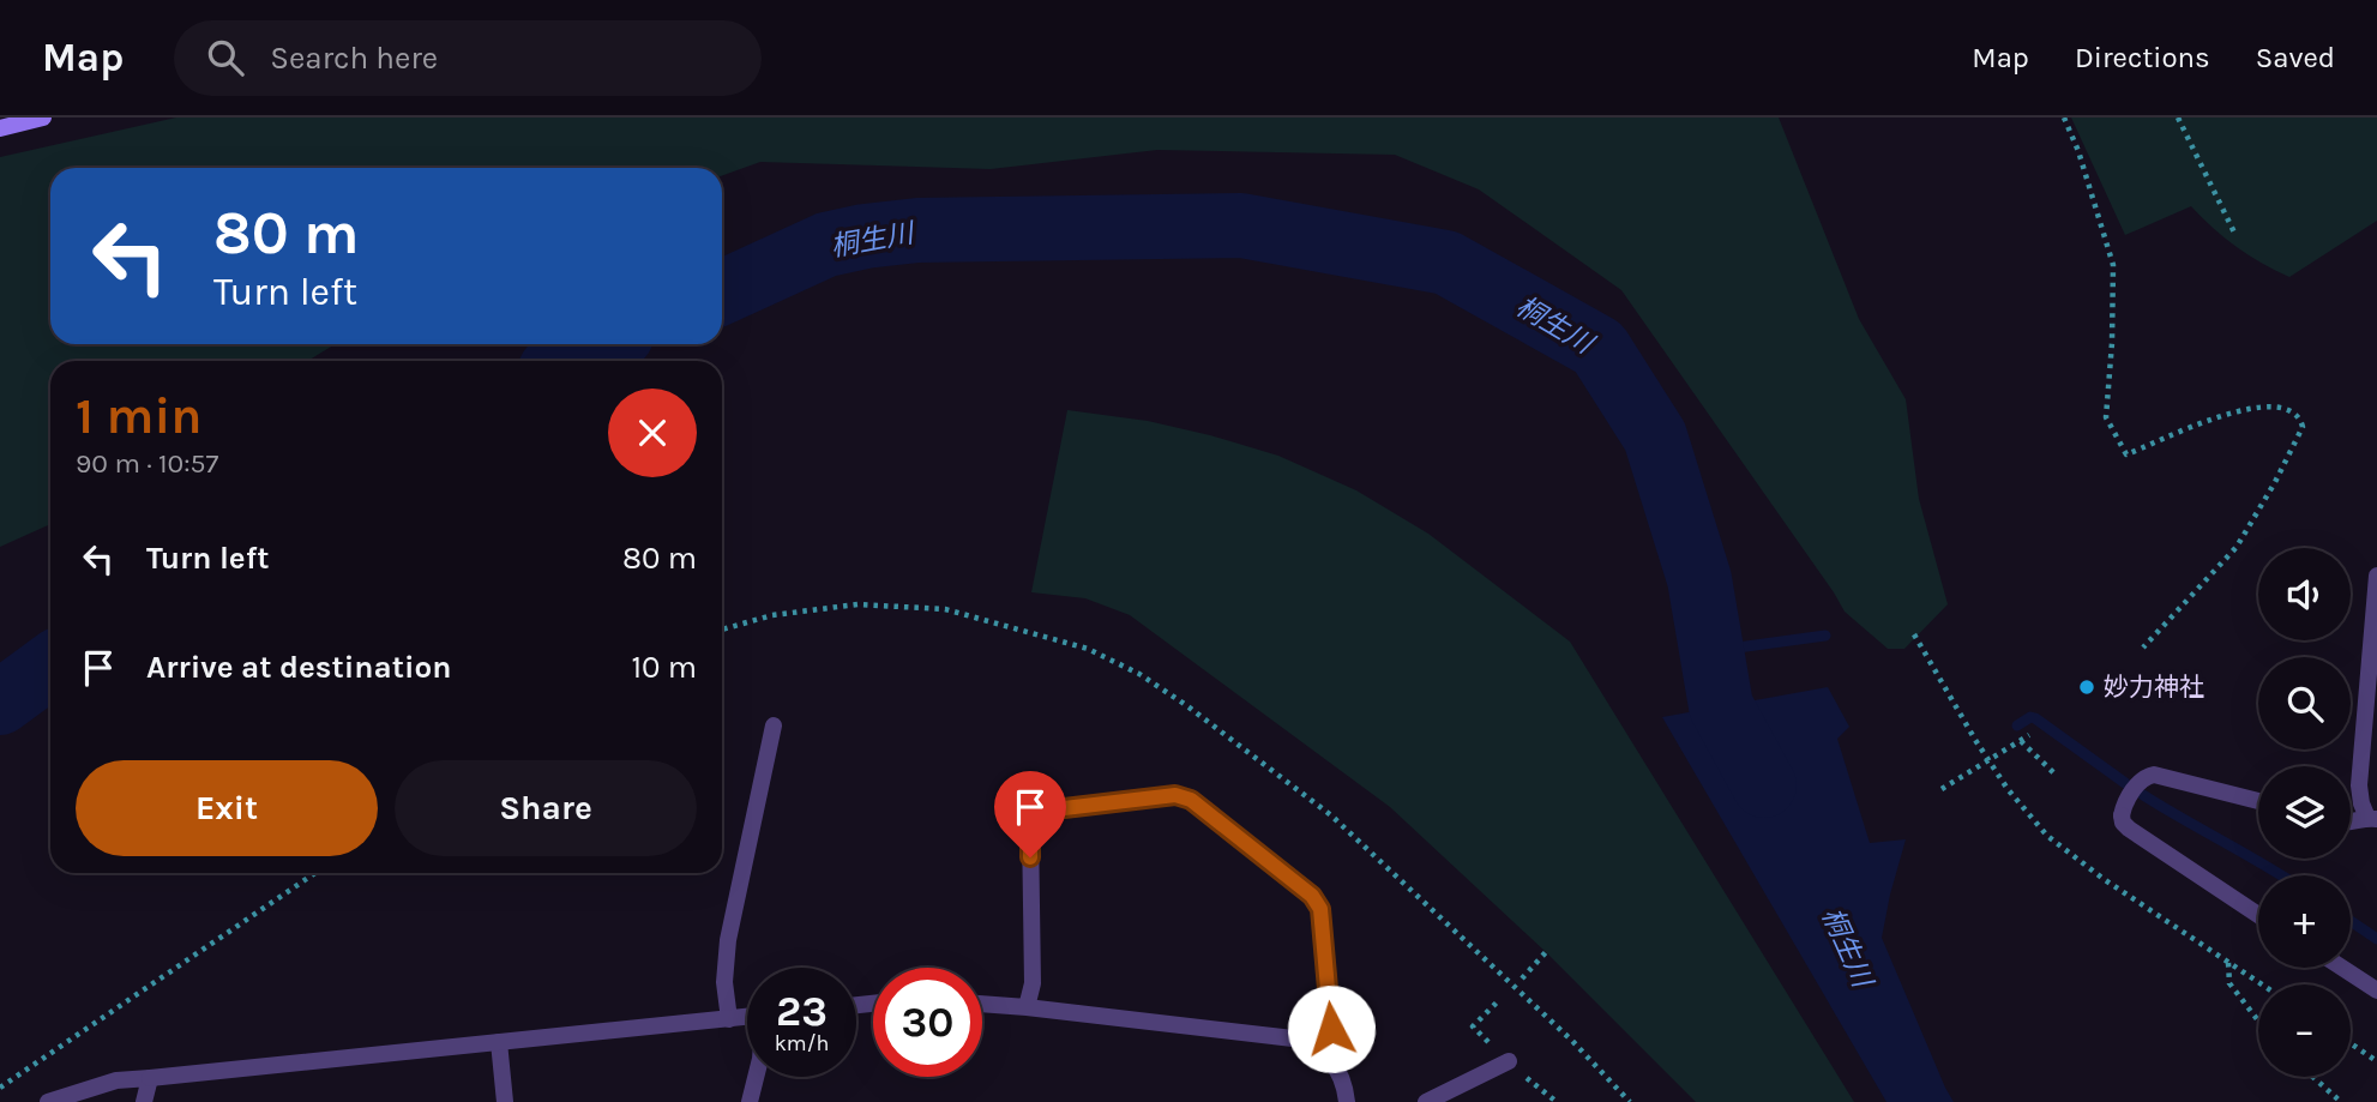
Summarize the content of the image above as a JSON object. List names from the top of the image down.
{
  "water": ["桐生川"],
  "places": ["妙力神社"],
  "page": {
    "header": "Map",
    "search": "Search here",
    "nav": ["Map", "Directions", "Saved"],
    "turn": ["80 m", "Turn left"],
    "heading": ["1 min", "90 m · 10:57"],
    "list": [
      {
        "name": "Turn left",
        "value": "80 m"
      },
      {
        "name": "Arrive at destination",
        "value": "10 m"
      }
    ],
    "map_buttons": ["+", "−"],
    "buttons": ["Exit", "Share"],
    "speed": "23 km/h",
    "limit": "30"
  }
}
